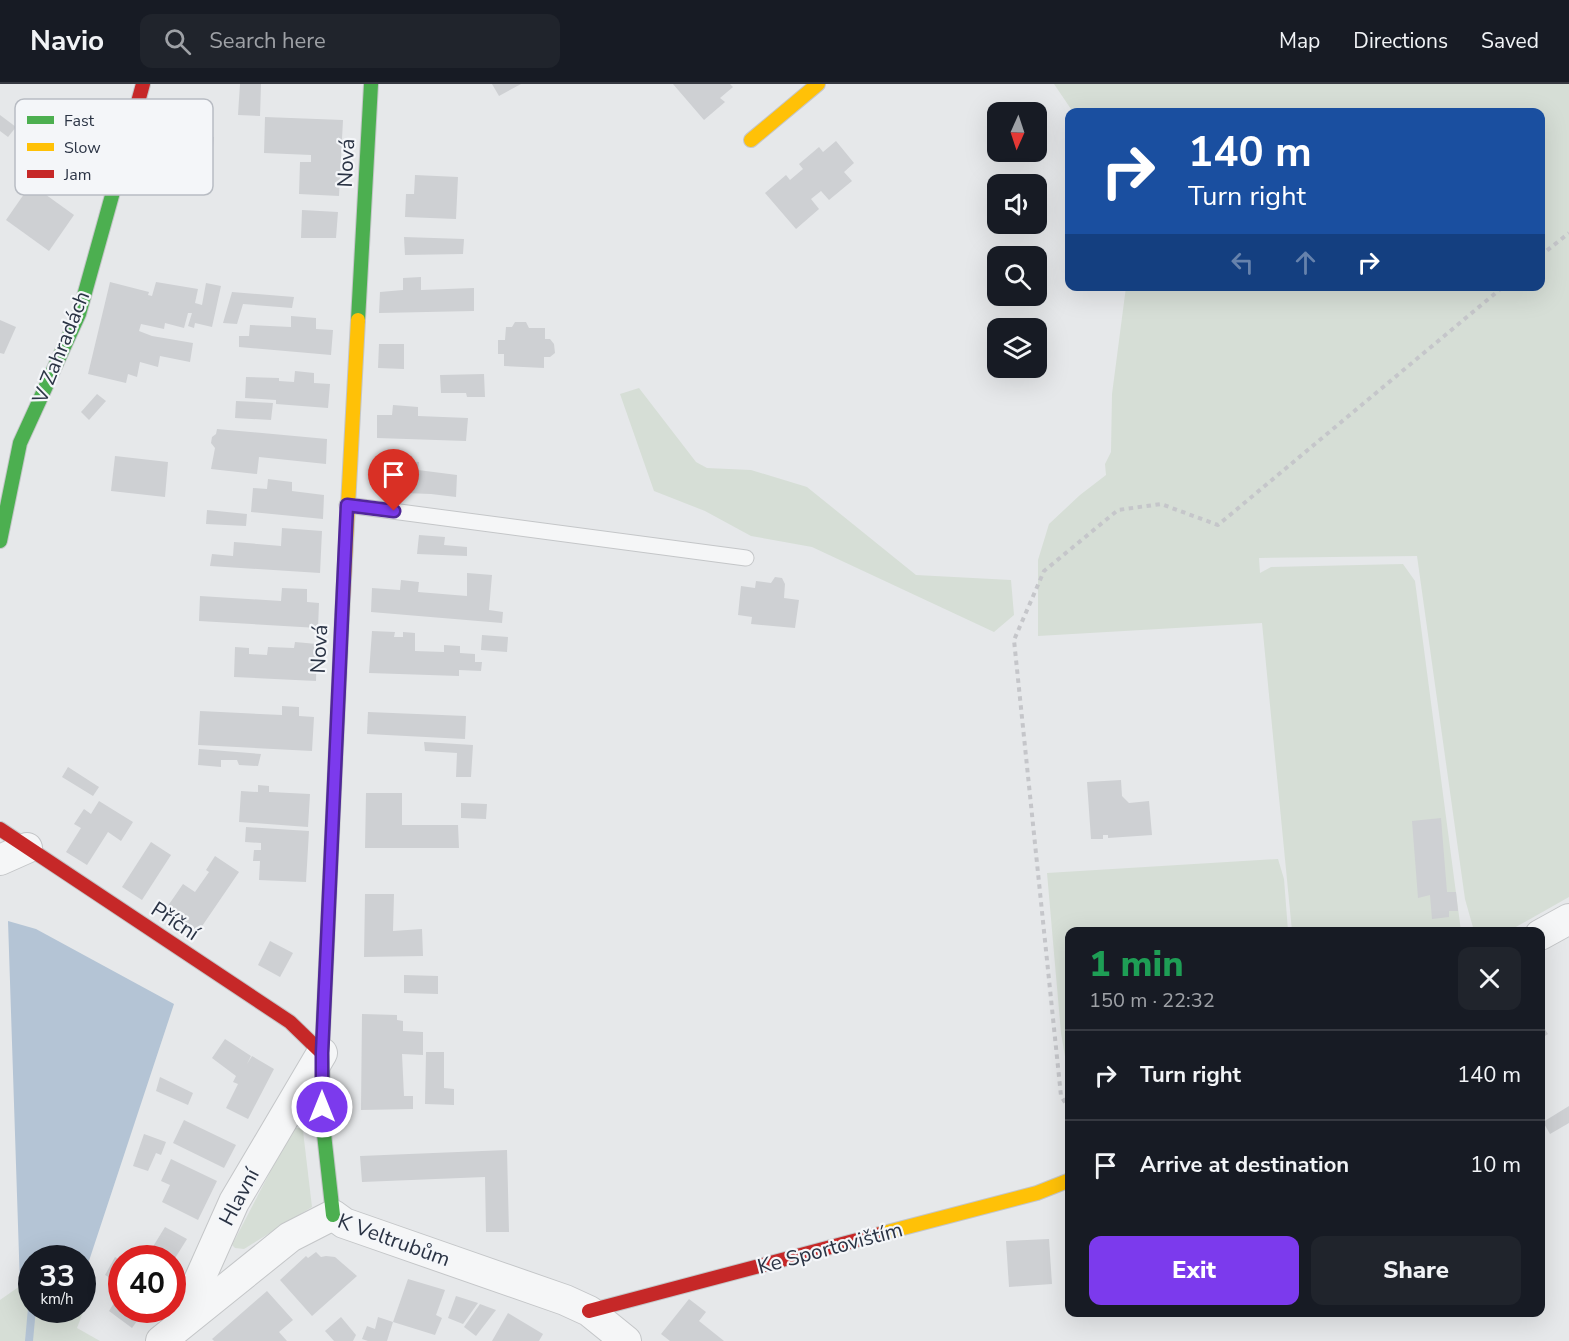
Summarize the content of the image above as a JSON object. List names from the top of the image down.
{
  "streets": {
    "street": [
      "Nová",
      "V Zahradách",
      "Příční",
      "Hlavní",
      "K Veltrubům",
      "Ke Sportovištím"
    ]
  },
  "crossings": [
    ["Nová", "Příční"],
    ["Nová", "Hlavní"],
    ["Nová", "K Veltrubům"],
    ["Příční", "Hlavní"],
    ["Hlavní", "K Veltrubům"],
    ["K Veltrubům", "Ke Sportovištím"]
  ],
  "legend": ["Fast", "Slow", "Jam"],
  "north": "bottom",
  "page": {
    "header": "Navio",
    "search": "Search here",
    "nav": ["Map", "Directions", "Saved"],
    "turn": ["140 m", "Turn right"],
    "heading": ["1 min", "150 m · 22:32"],
    "list": [
      {
        "name": "Turn right",
        "value": "140 m"
      },
      {
        "name": "Arrive at destination",
        "value": "10 m"
      }
    ],
    "buttons": ["Exit", "Share"],
    "speed": "33 km/h",
    "limit": "40"
  }
}
